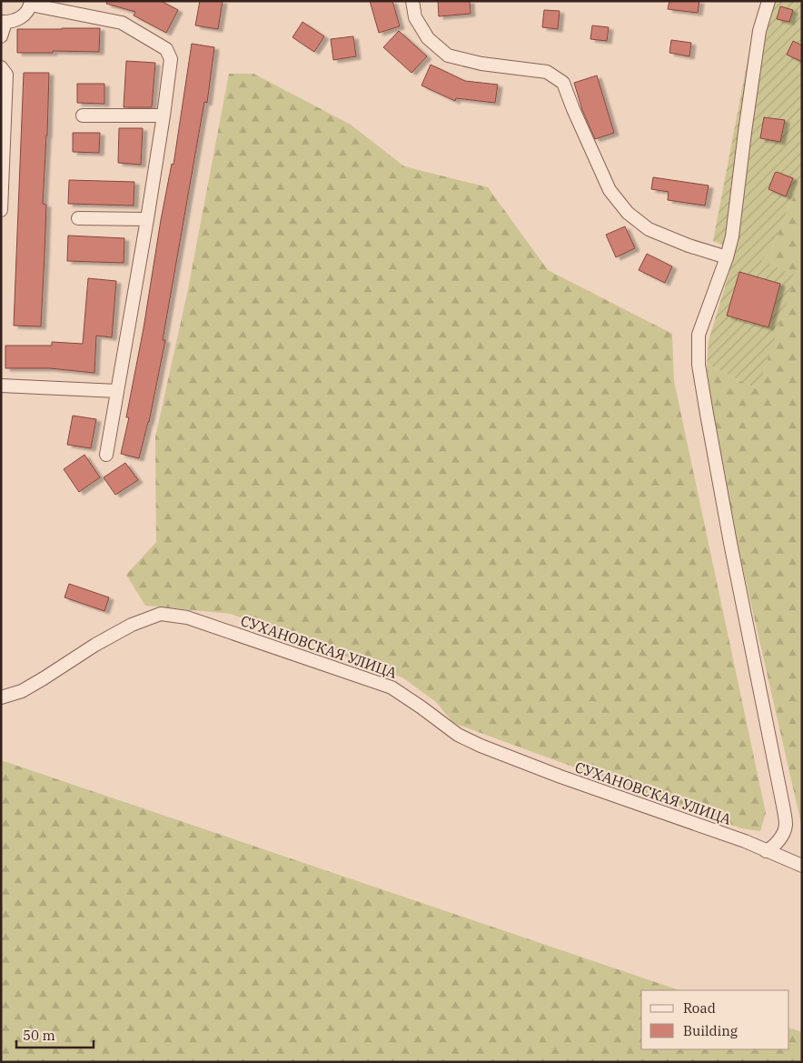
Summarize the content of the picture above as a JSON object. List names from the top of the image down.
{
  "streets": {
    "street": ["СУХАНОВСКАЯ УЛИЦА"]
  },
  "legend": ["Road", "Building"],
  "scale_bar": "50 m"
}
